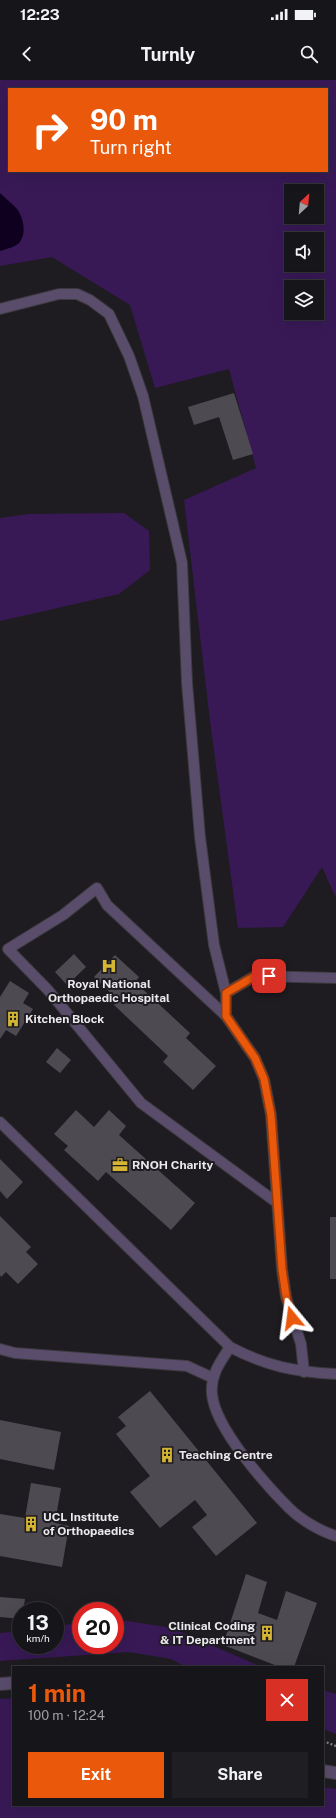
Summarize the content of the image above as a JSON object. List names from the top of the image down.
{
  "places": {
    "hospital": ["Royal National Orthopaedic Hospital"],
    "building": [
      "Kitchen Block",
      "Teaching Centre",
      "UCL Institute of Orthopaedics",
      "Clinical Coding & IT Department"
    ],
    "office": ["RNOH Charity"]
  },
  "north": "top right",
  "page": {
    "status": "12:23",
    "header": "Turnly",
    "turn": ["90 m", "Turn right"],
    "speed": "13 km/h",
    "limit": "20",
    "heading": ["1 min", "100 m · 12:24"],
    "buttons": ["Exit", "Share"]
  }
}
